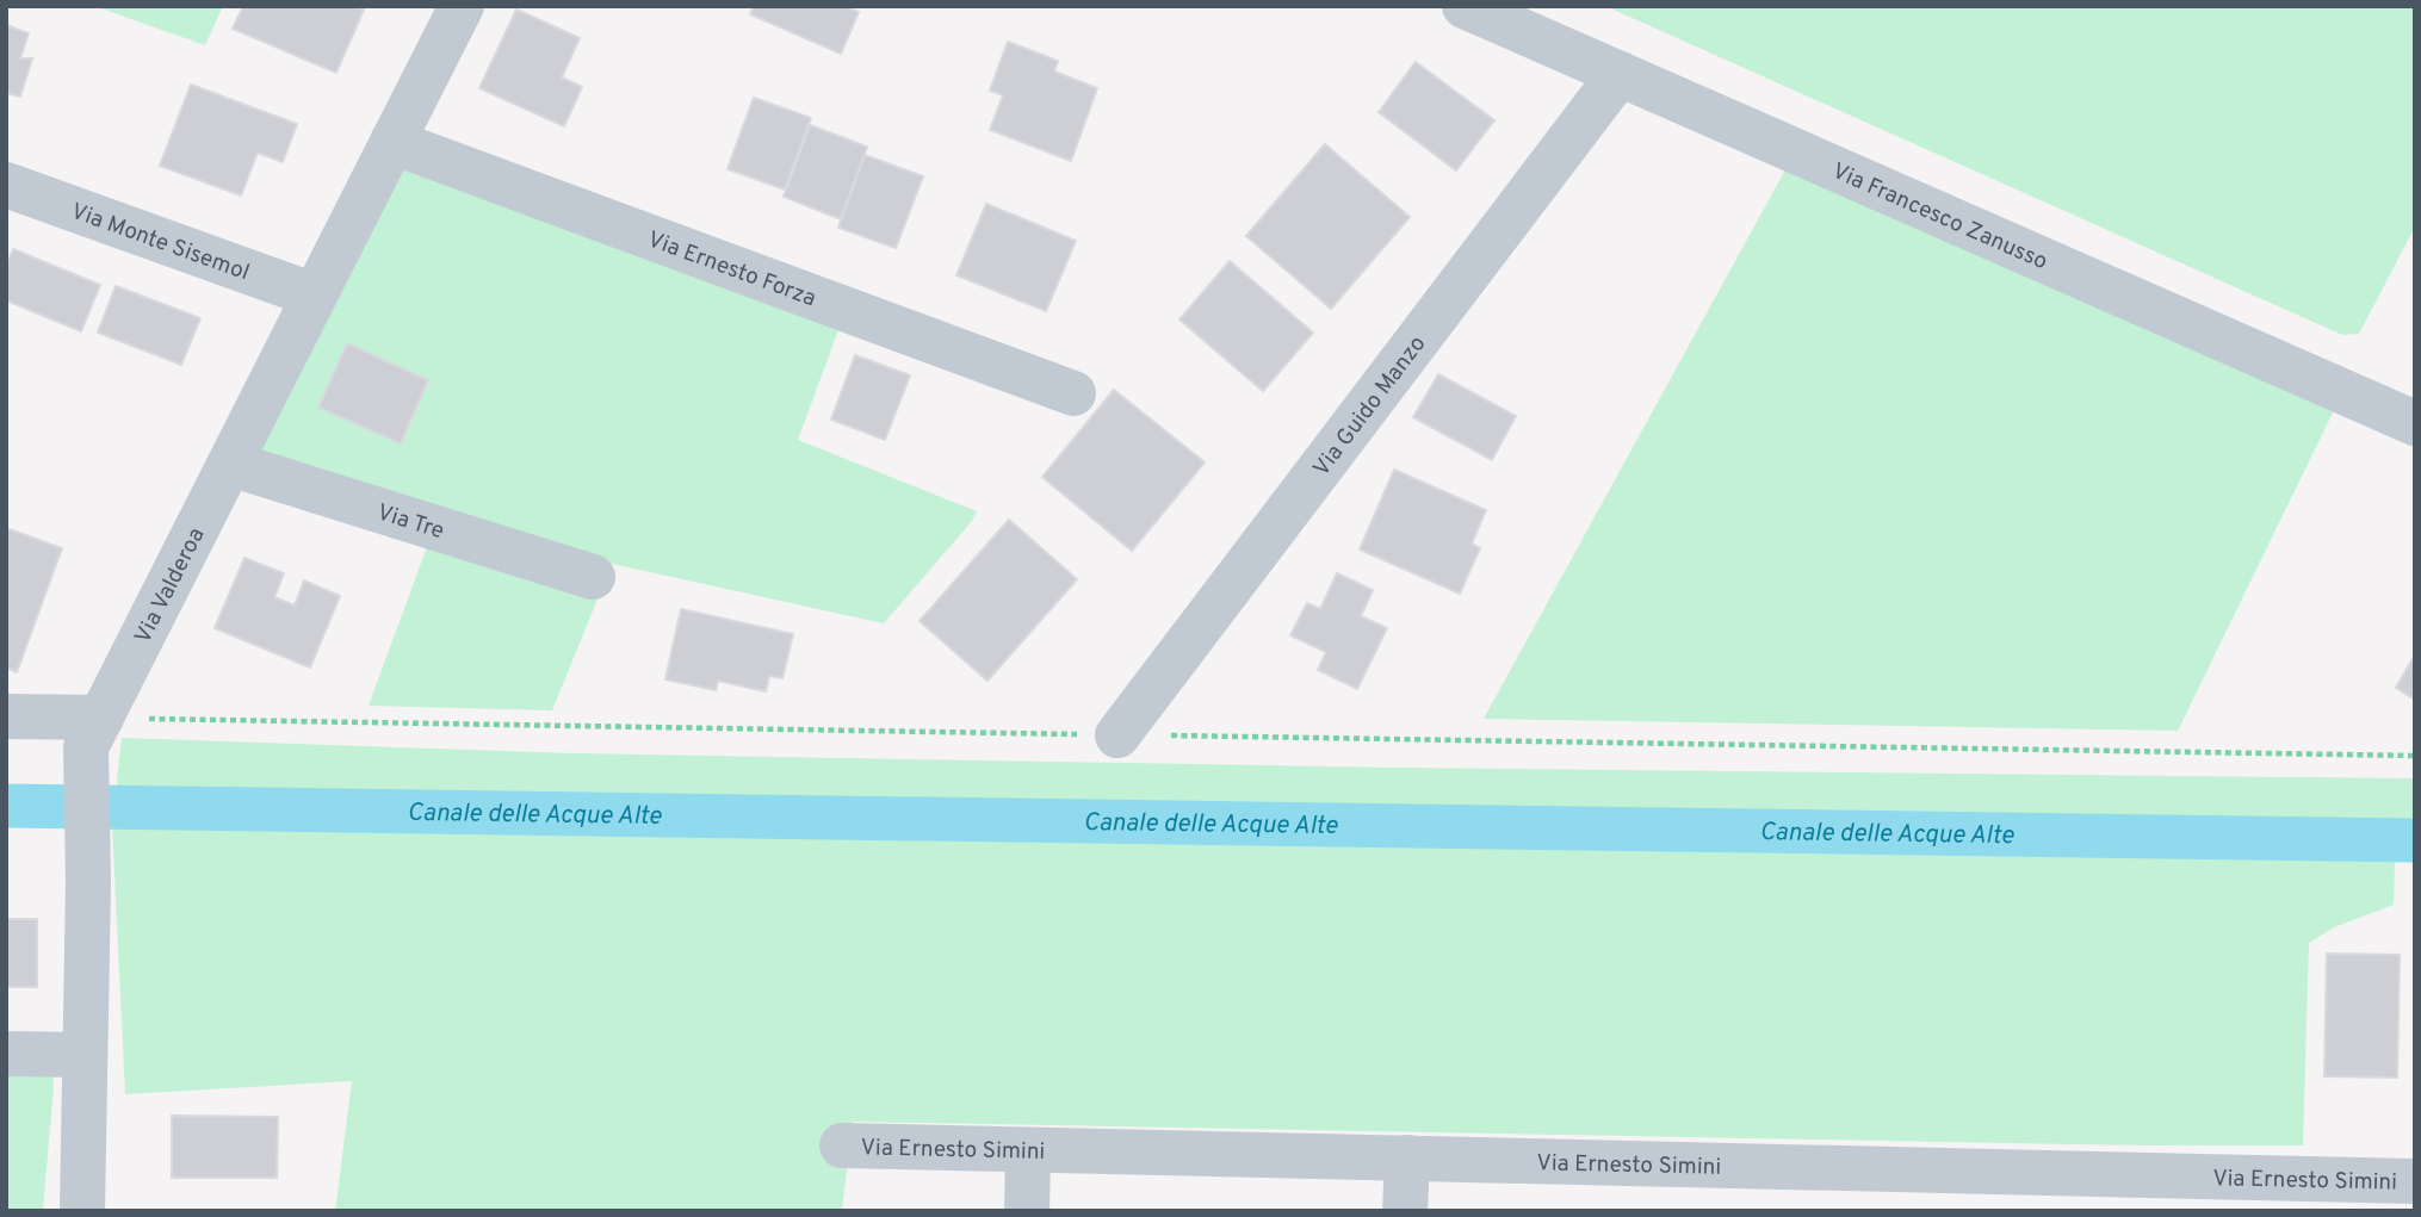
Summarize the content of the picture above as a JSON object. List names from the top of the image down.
{
  "streets": {
    "street": [
      "Via Francesco Zanusso",
      "Via Monte Sisemol",
      "Via Ernesto Forza",
      "Via Guido Manzo",
      "Via Tre",
      "Via Valderoa",
      "Via Ernesto Simini"
    ]
  },
  "crossings": [
    ["Via Francesco Zanusso", "Via Guido Manzo"],
    ["Via Monte Sisemol", "Via Valderoa"],
    ["Via Ernesto Forza", "Via Valderoa"],
    ["Via Tre", "Via Valderoa"]
  ],
  "water": ["Canale delle Acque Alte"]
}
